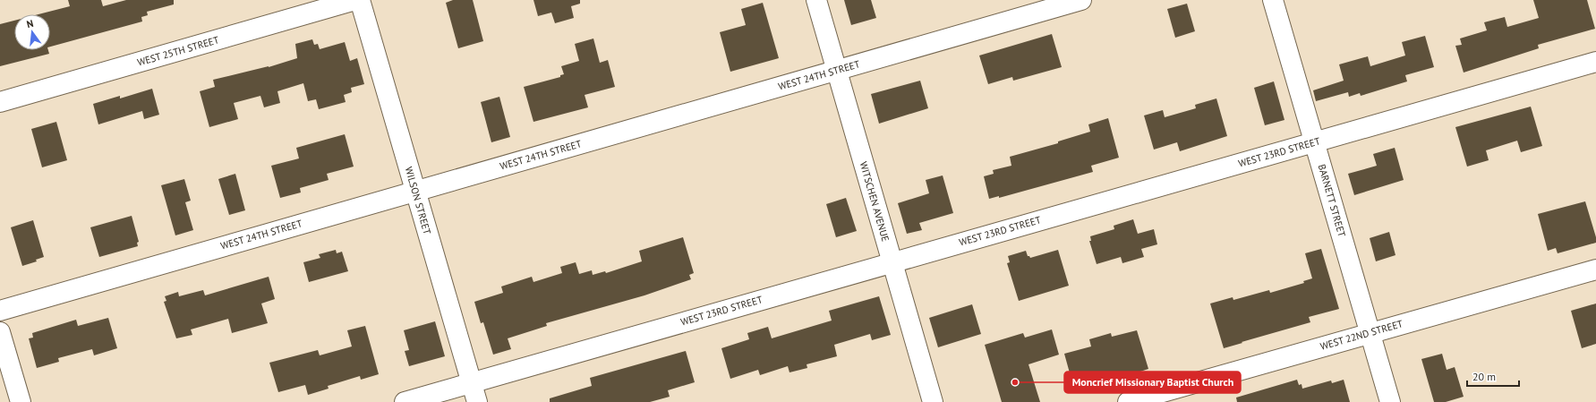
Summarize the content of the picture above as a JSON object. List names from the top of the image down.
{
  "streets": {
    "street": [
      "WEST 25TH STREET",
      "WEST 24TH STREET",
      "WEST 23RD STREET",
      "WILSON STREET",
      "BARNETT STREET",
      "WITSCHEN AVENUE",
      "WEST 22ND STREET"
    ]
  },
  "crossings": [
    ["WEST 24TH STREET", "WILSON STREET"],
    ["WEST 24TH STREET", "WITSCHEN AVENUE"],
    ["WEST 23RD STREET", "WILSON STREET"],
    ["WEST 23RD STREET", "BARNETT STREET"],
    ["WEST 23RD STREET", "WITSCHEN AVENUE"],
    ["BARNETT STREET", "WEST 22ND STREET"]
  ],
  "places": ["Moncrief Missionary Baptist Church"],
  "scale_bar": "20 m",
  "north": "top"
}
